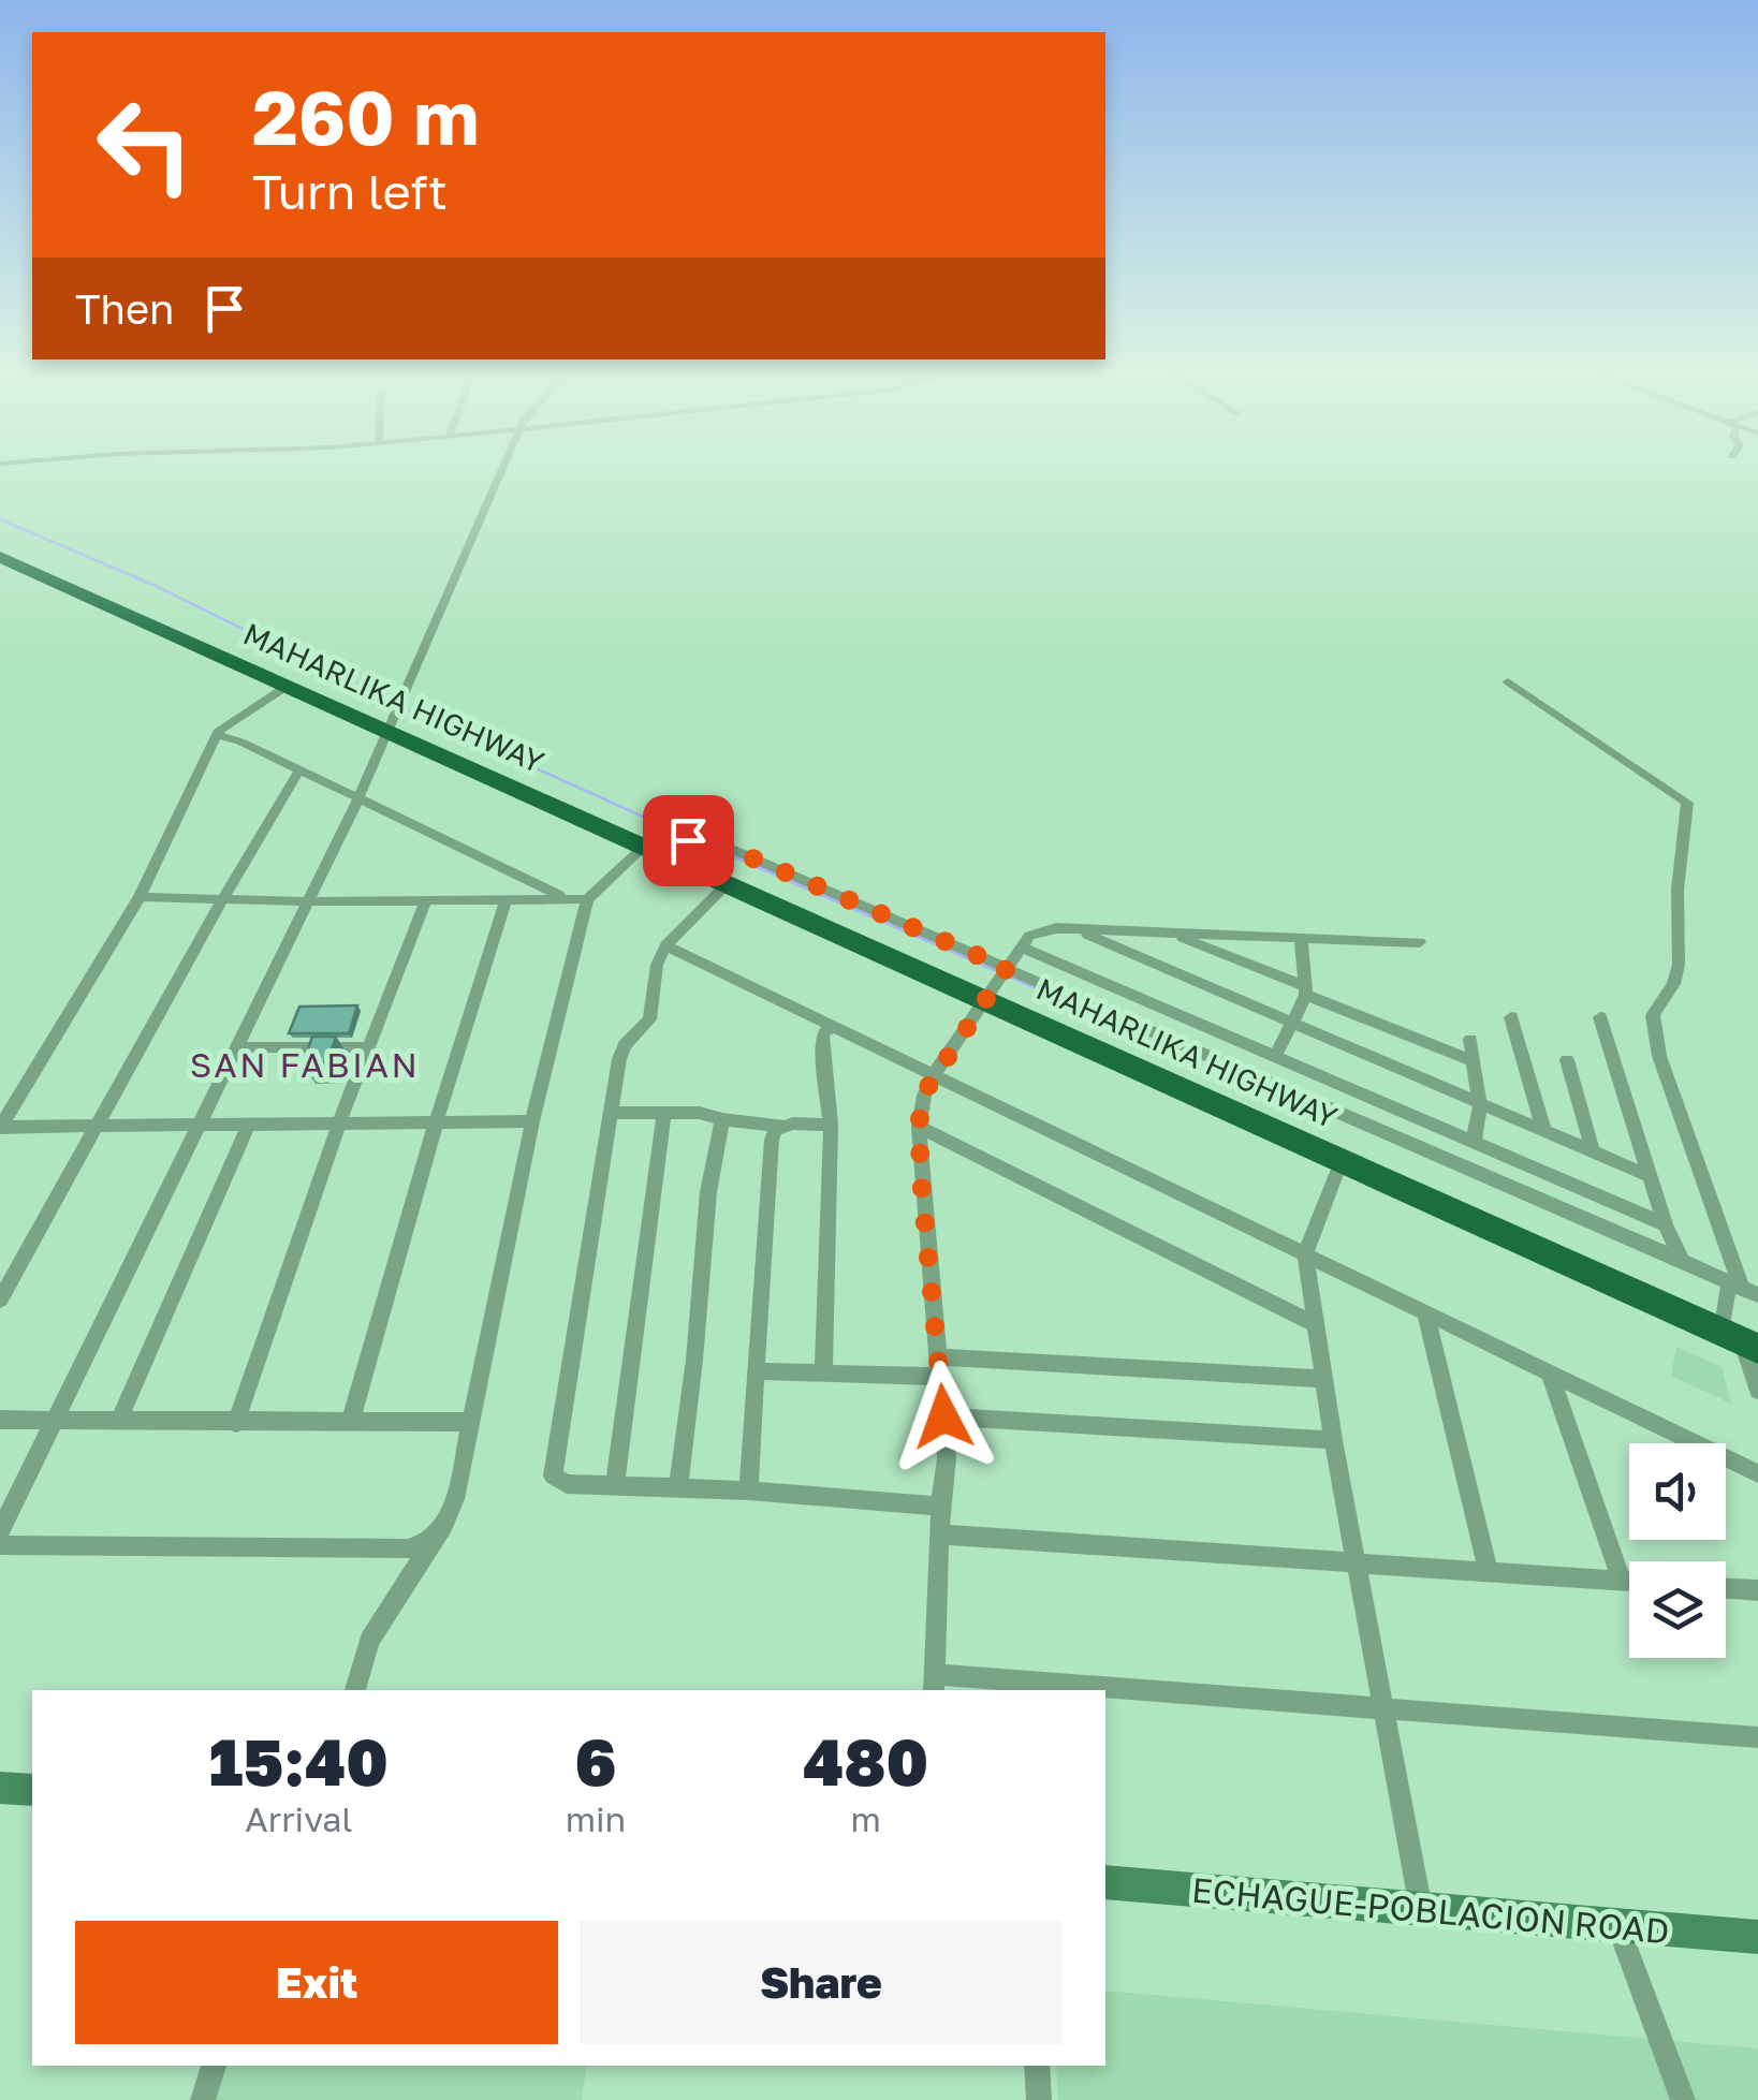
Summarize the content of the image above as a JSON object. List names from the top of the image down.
{
  "streets": {
    "highway": ["MAHARLIKA HIGHWAY"],
    "main road": ["ECHAGUE-POBLACION ROAD"]
  },
  "districts": ["SAN FABIAN"],
  "page": {
    "turn": ["260 m", "Turn left"],
    "then": "Then",
    "eta": [
      "15:40",
      "Arrival",
      "6",
      "min",
      "480",
      "m"
    ],
    "buttons": ["Exit", "Share"]
  }
}
